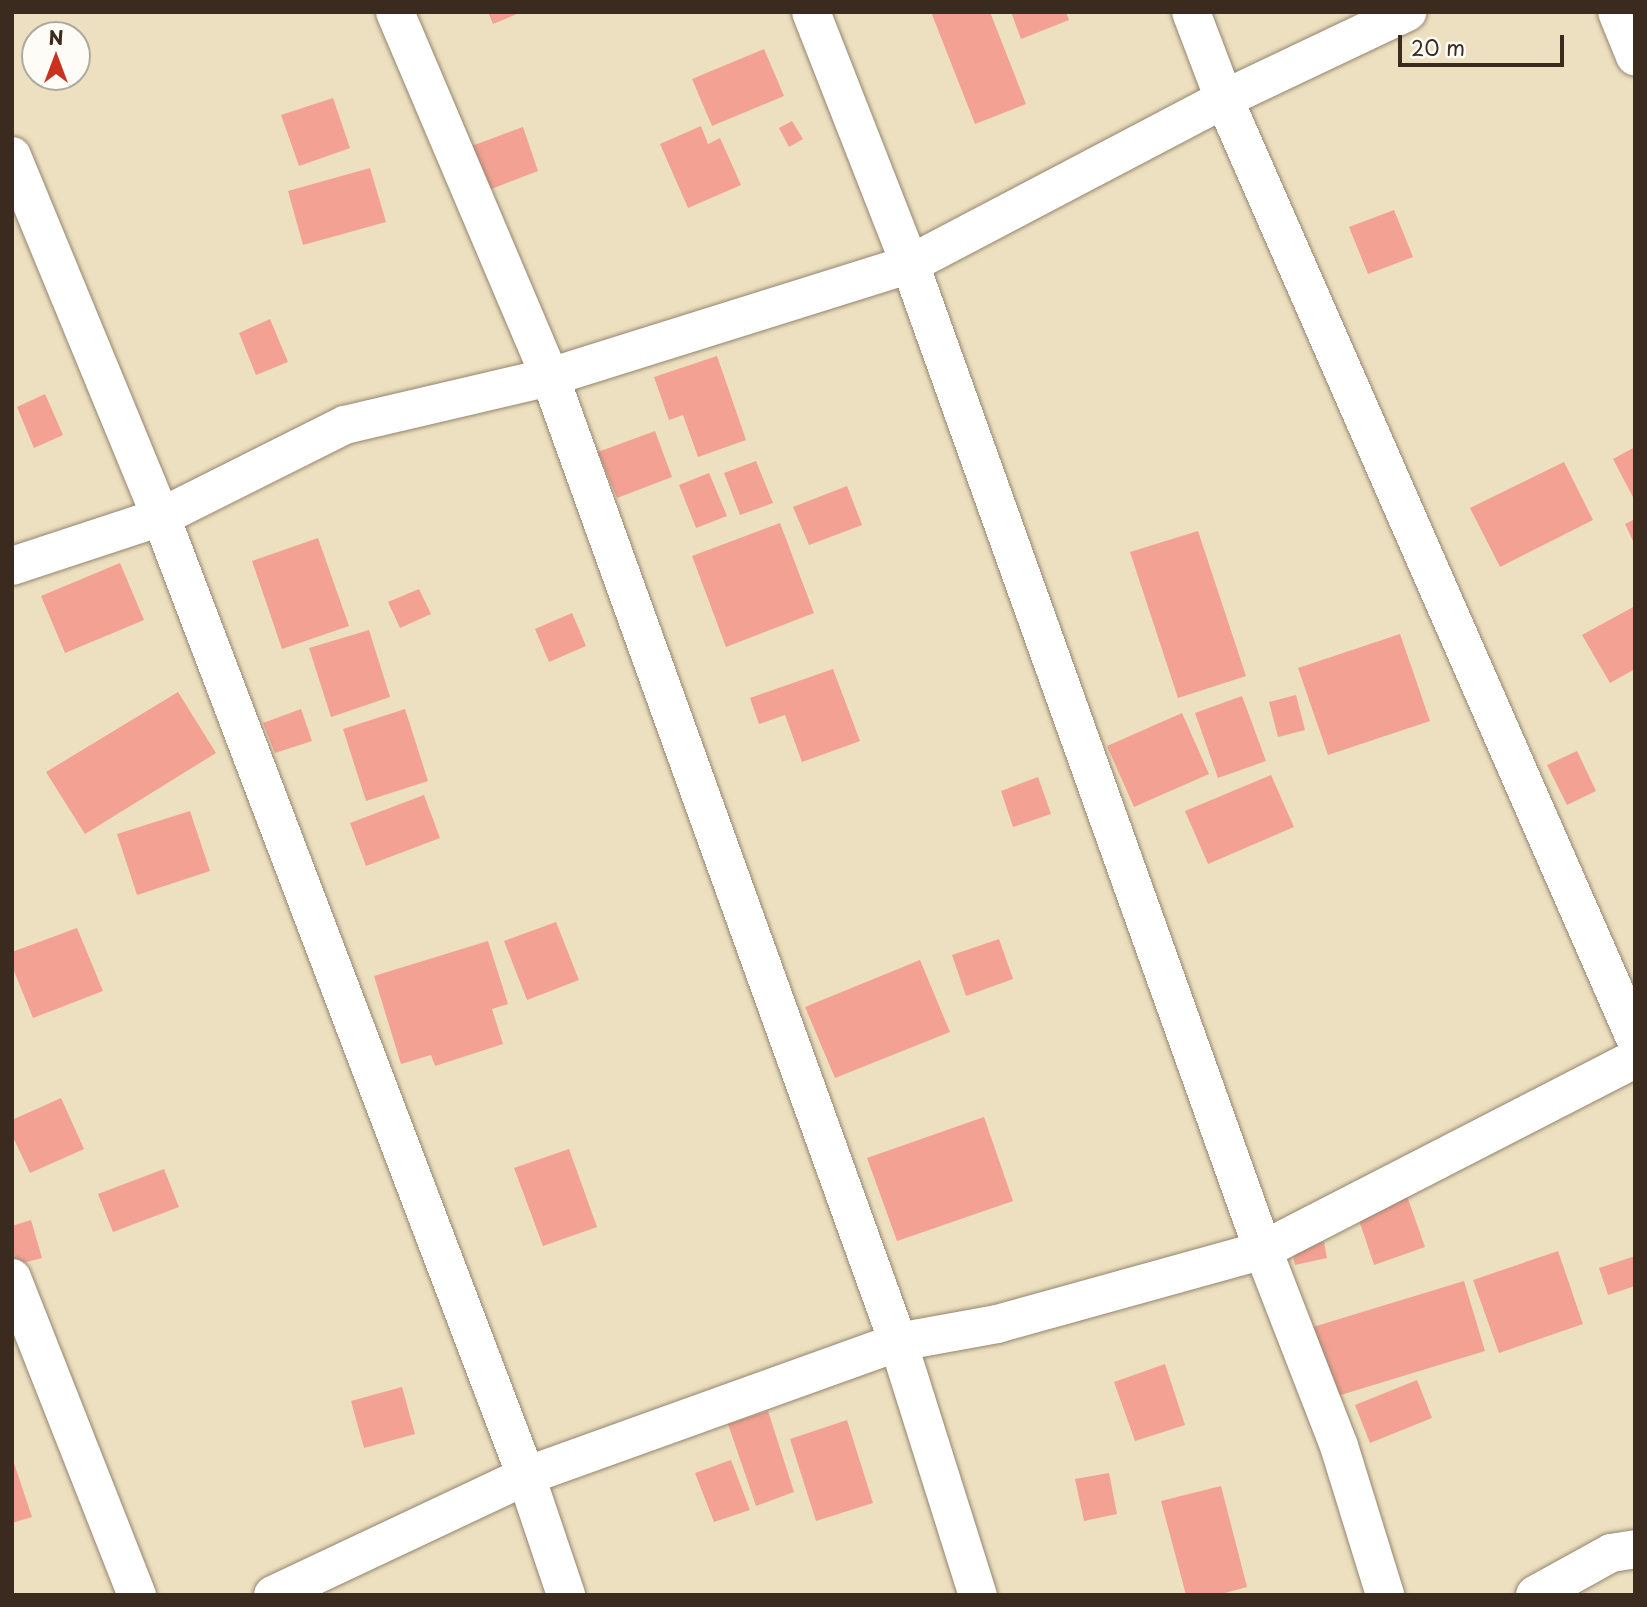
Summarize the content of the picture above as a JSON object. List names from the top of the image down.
{
  "scale_bar": "20 m",
  "north": "top"
}
